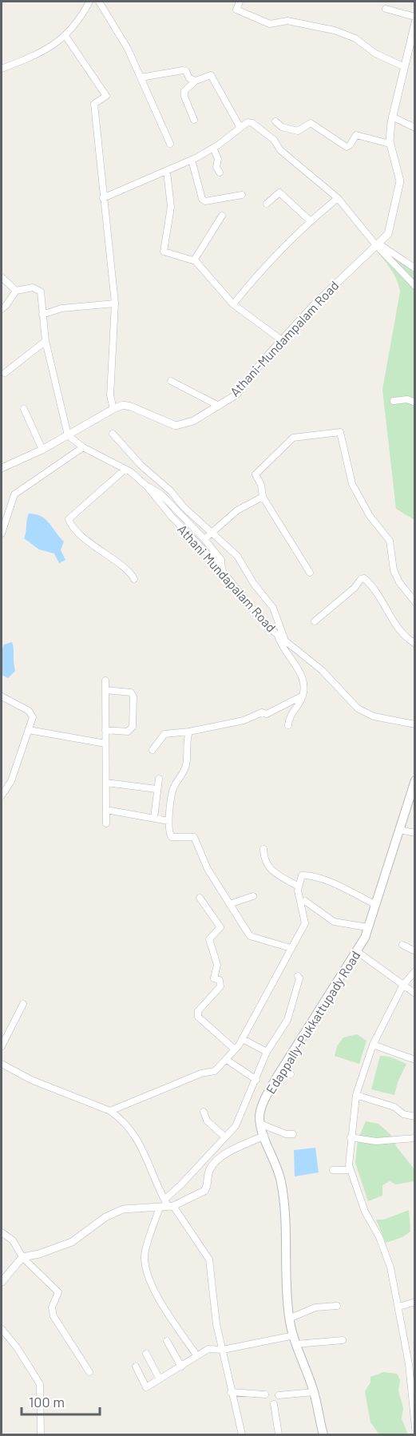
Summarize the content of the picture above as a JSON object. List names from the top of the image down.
{
  "streets": {
    "main road": ["Edappally-Pukkattupady Road"],
    "street": ["Athani-Mundampalam Road", "Athani Mundapalam Road"]
  },
  "crossings": [
    ["Athani-Mundampalam Road", "Athani Mundapalam Road"]
  ],
  "scale_bar": "100 m"
}
